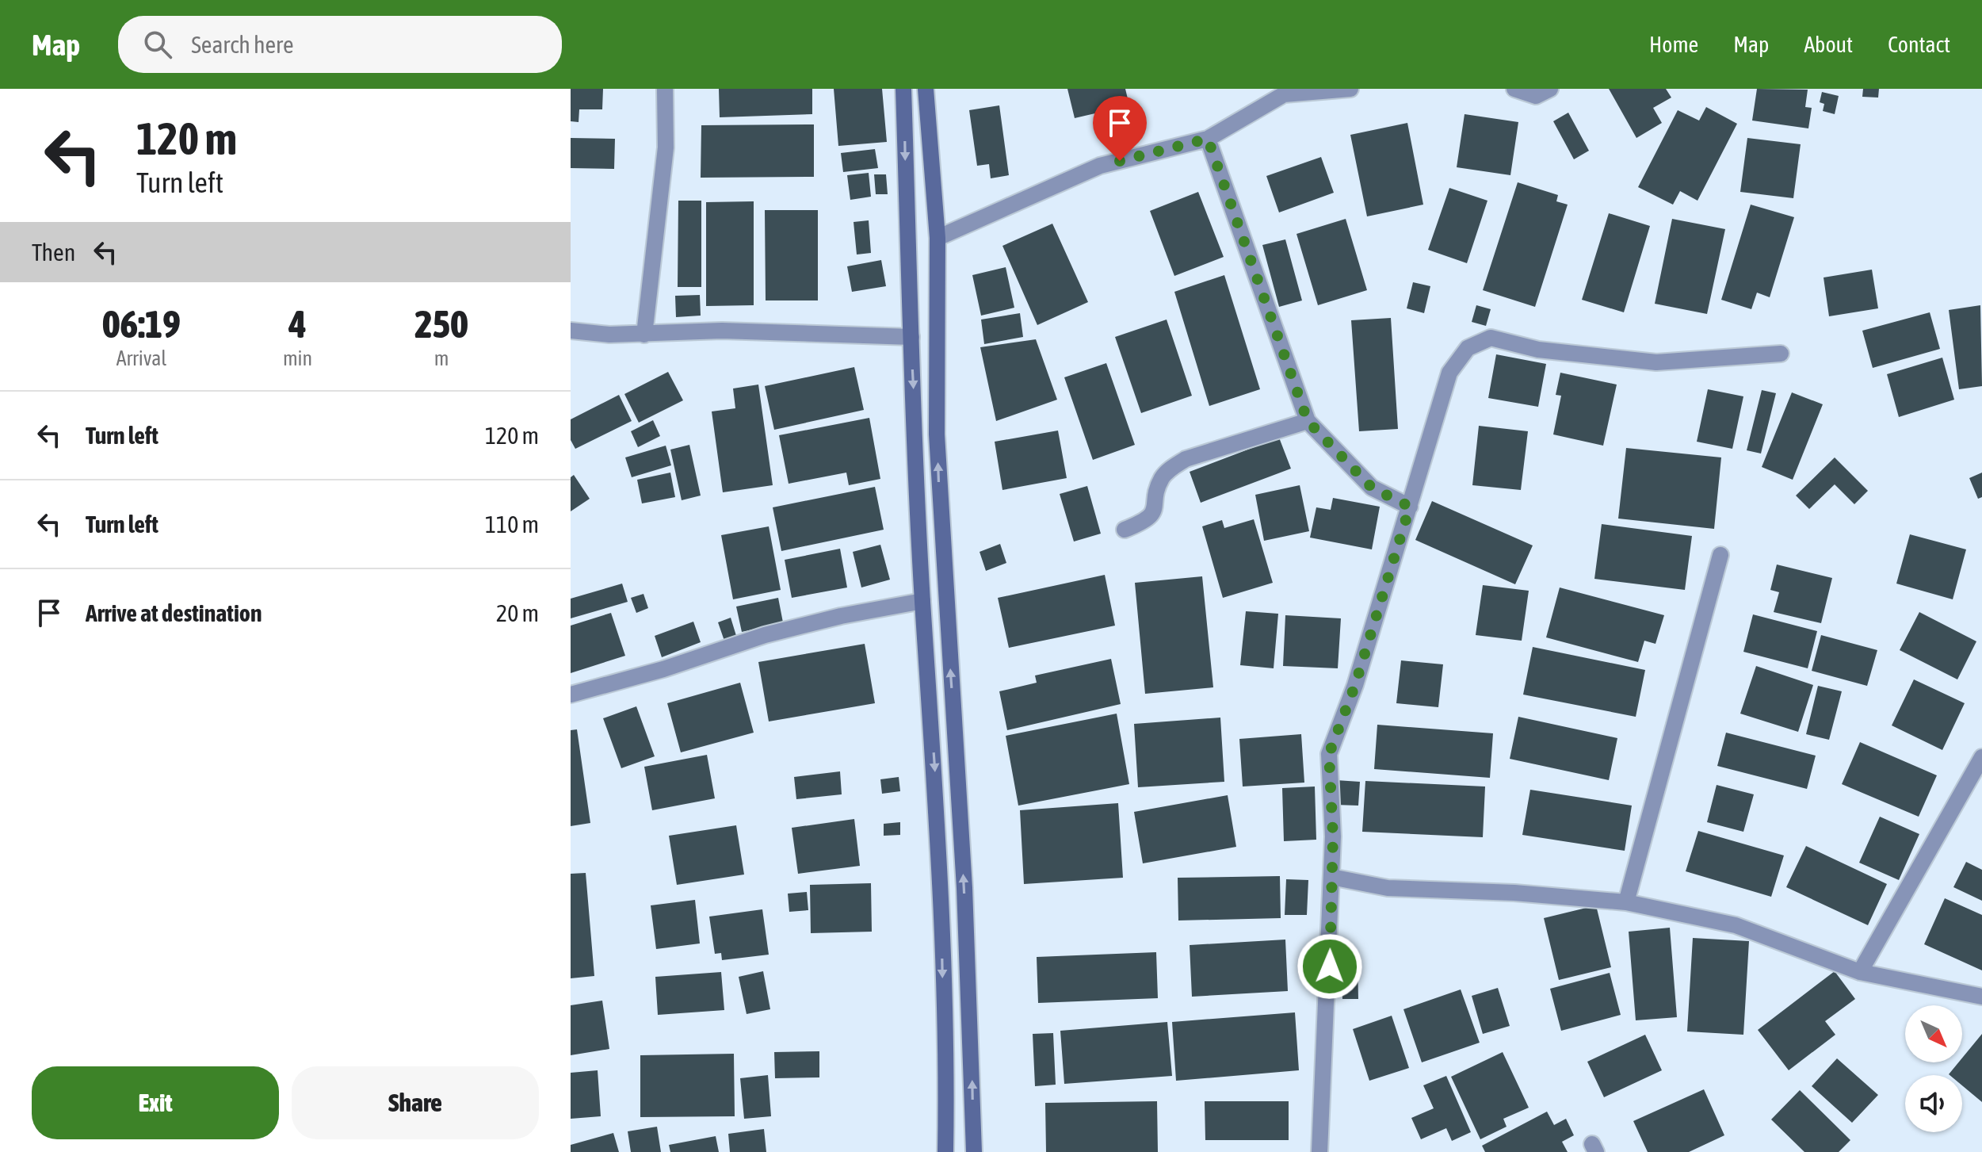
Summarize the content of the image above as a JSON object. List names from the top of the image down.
{
  "north": "bottom right",
  "page": {
    "header": "Map",
    "search": "Search here",
    "nav": [
      "Home",
      "Map",
      "About",
      "Contact"
    ],
    "turn": ["120 m", "Turn left"],
    "then": "Then",
    "eta": [
      "06:19",
      "Arrival",
      "4",
      "min",
      "250",
      "m"
    ],
    "list": [
      {
        "name": "Turn left",
        "value": "120 m"
      },
      {
        "name": "Turn left",
        "value": "110 m"
      },
      {
        "name": "Arrive at destination",
        "value": "20 m"
      }
    ],
    "buttons": ["Exit", "Share"]
  }
}
